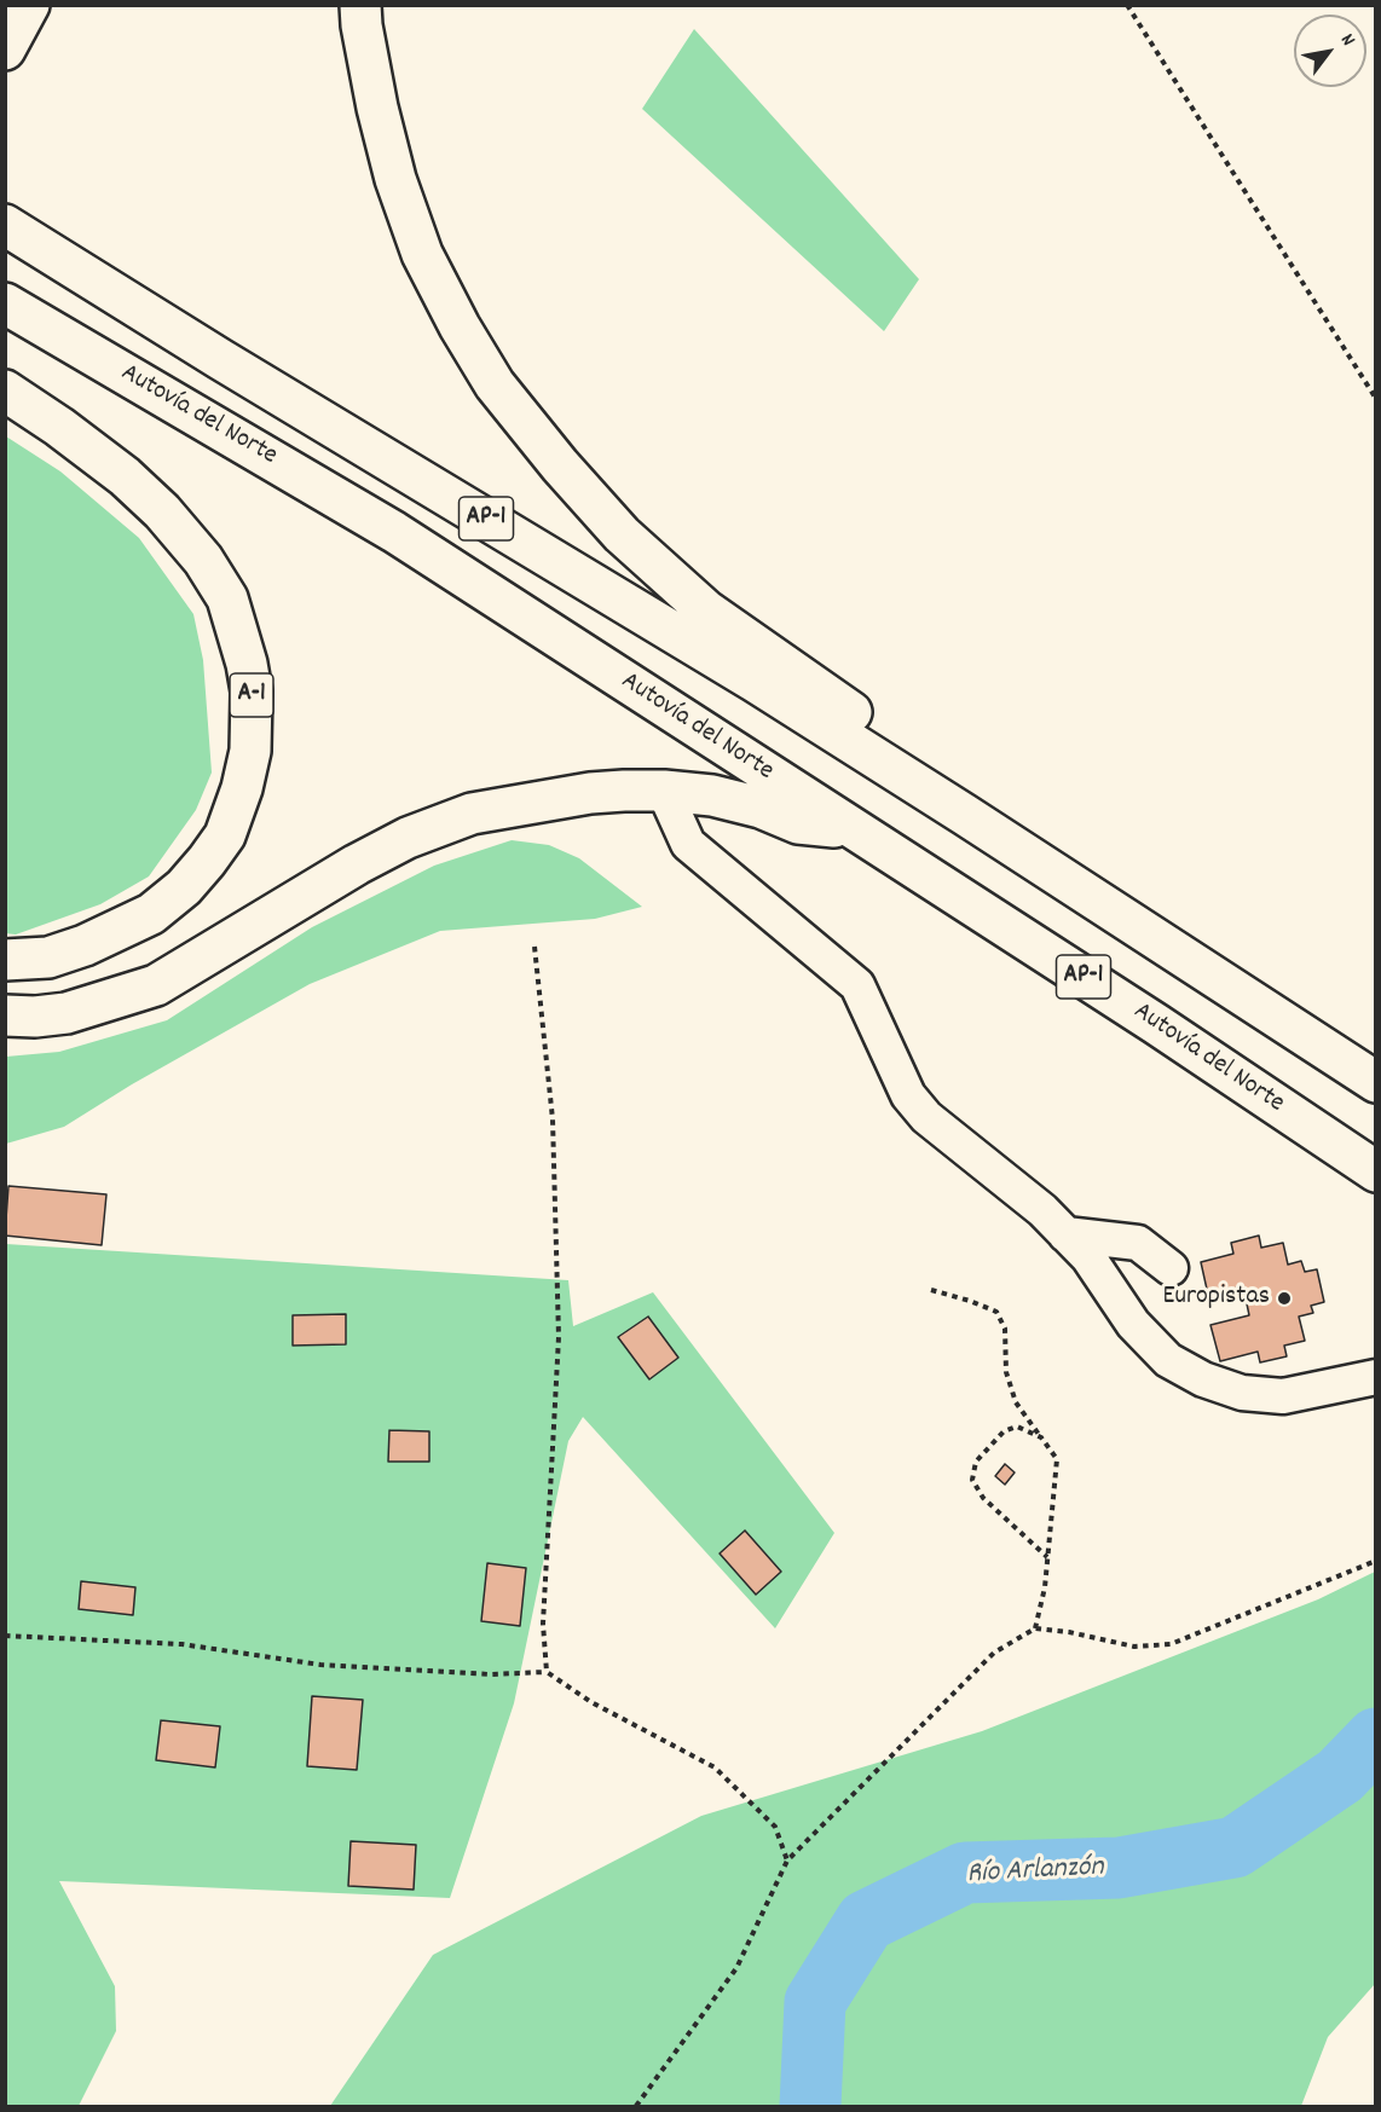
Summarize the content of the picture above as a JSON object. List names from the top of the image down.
{
  "streets": {
    "highway": ["Autovía del Norte", "AP-1", "A-1"]
  },
  "water": ["Río Arlanzón"],
  "places": ["Europistas"],
  "north": "top right"
}
